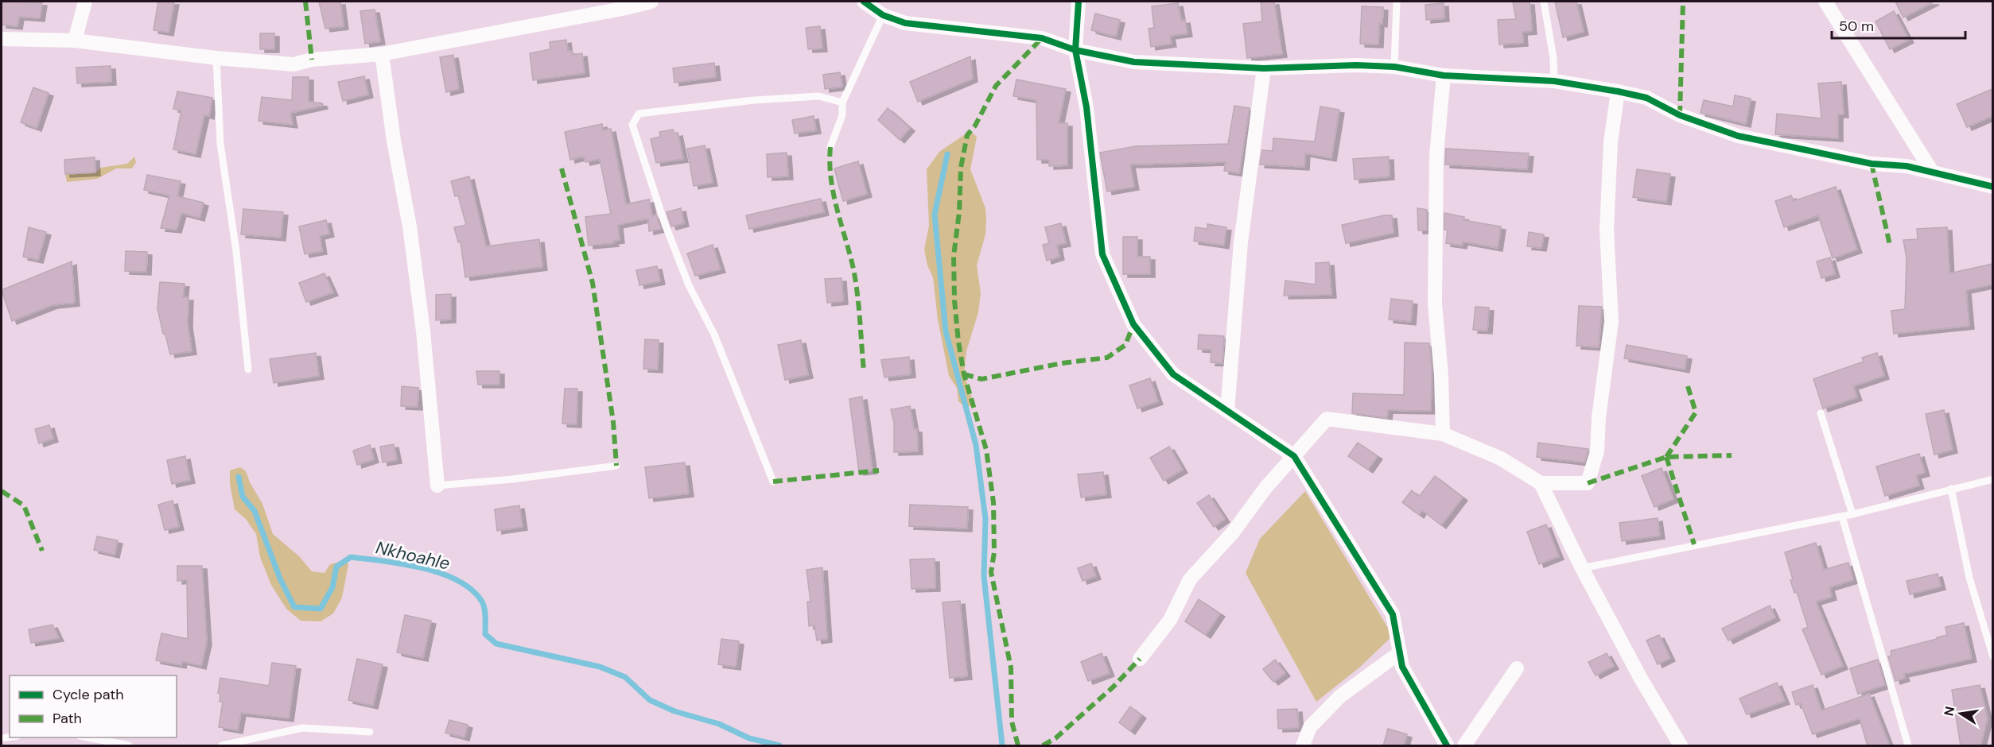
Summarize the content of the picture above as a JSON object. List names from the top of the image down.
{
  "water": ["Nkhoahle"],
  "legend": ["Cycle path", "Path"],
  "scale_bar": "50 m",
  "north": "left"
}
